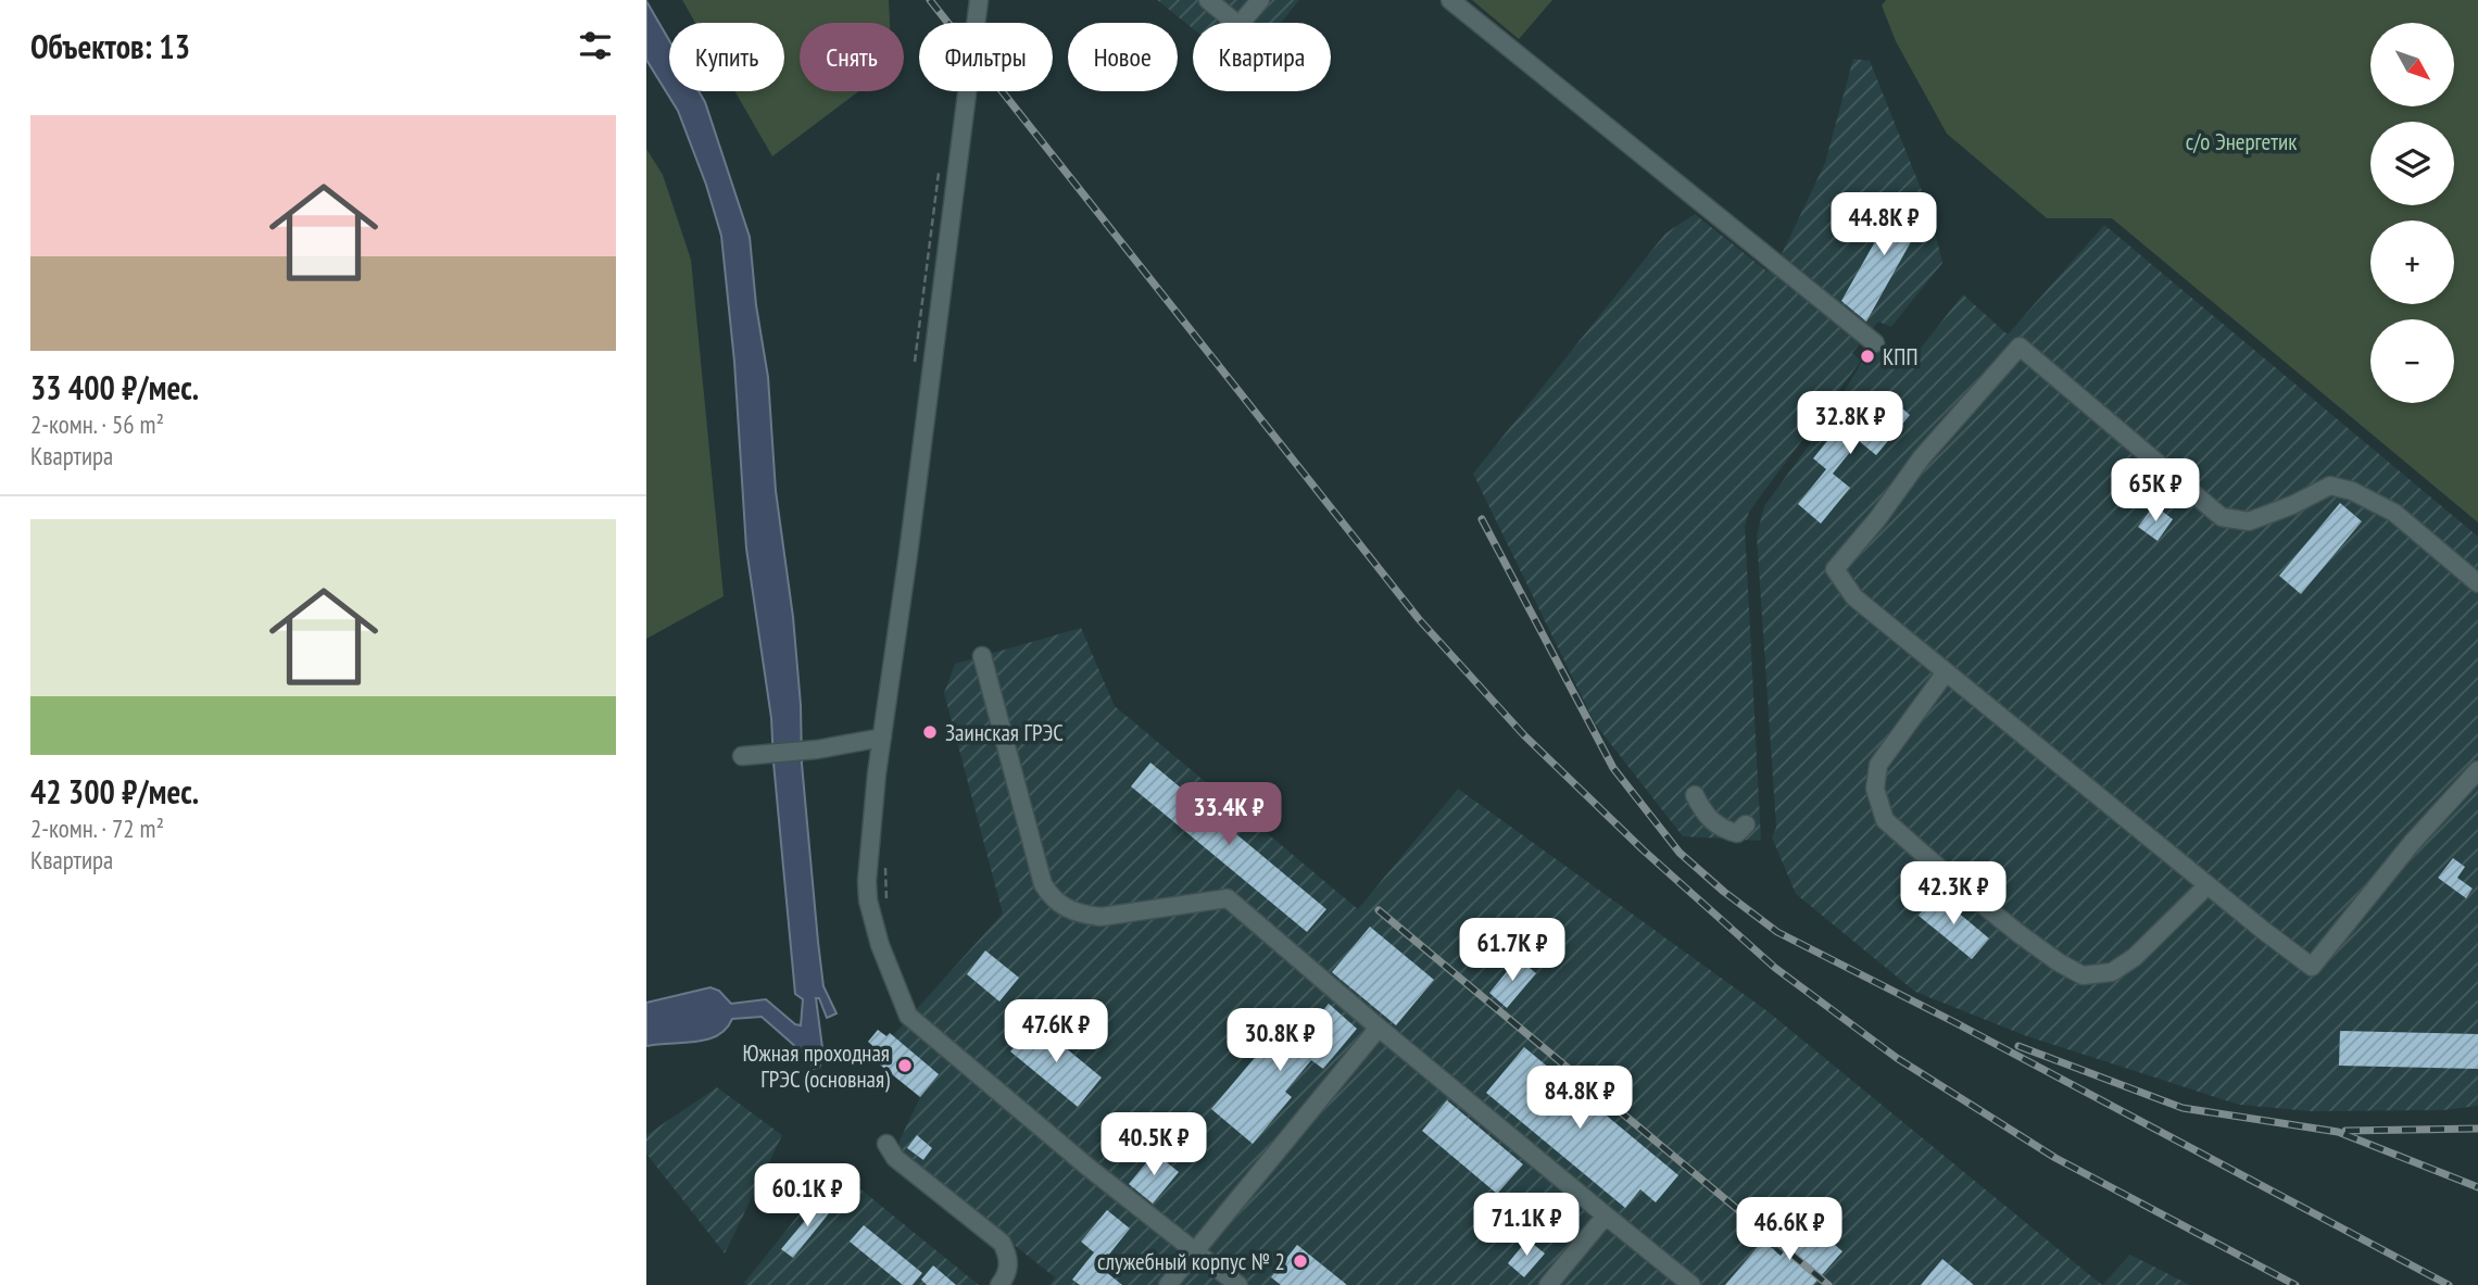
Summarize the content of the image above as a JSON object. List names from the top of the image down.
{
  "parks": ["с/о Энергетик"],
  "places": [
    "КПП",
    "Заинская ГРЭС",
    "Южная проходная ГРЭС (основная)",
    "служебный корпус № 2"
  ],
  "north": "bottom right",
  "page": {
    "heading": "Объектов: 13",
    "map_buttons": ["+", "−"],
    "chip": [
      "Купить",
      "Снять",
      "Фильтры",
      "Новое",
      "Квартира"
    ],
    "list": [
      {
        "name": "33 400 ₽/мес.",
        "note": "2-комн. · 56 m² · Квартира"
      },
      {
        "name": "42 300 ₽/мес.",
        "note": "2-комн. · 72 m² · Квартира"
      }
    ],
    "price": [
      "44.8K ₽",
      "32.8K ₽",
      "65K ₽",
      "33.4K ₽",
      "42.3K ₽",
      "61.7K ₽",
      "47.6K ₽",
      "30.8K ₽",
      "84.8K ₽",
      "40.5K ₽",
      "60.1K ₽",
      "71.1K ₽",
      "46.6K ₽"
    ]
  }
}
